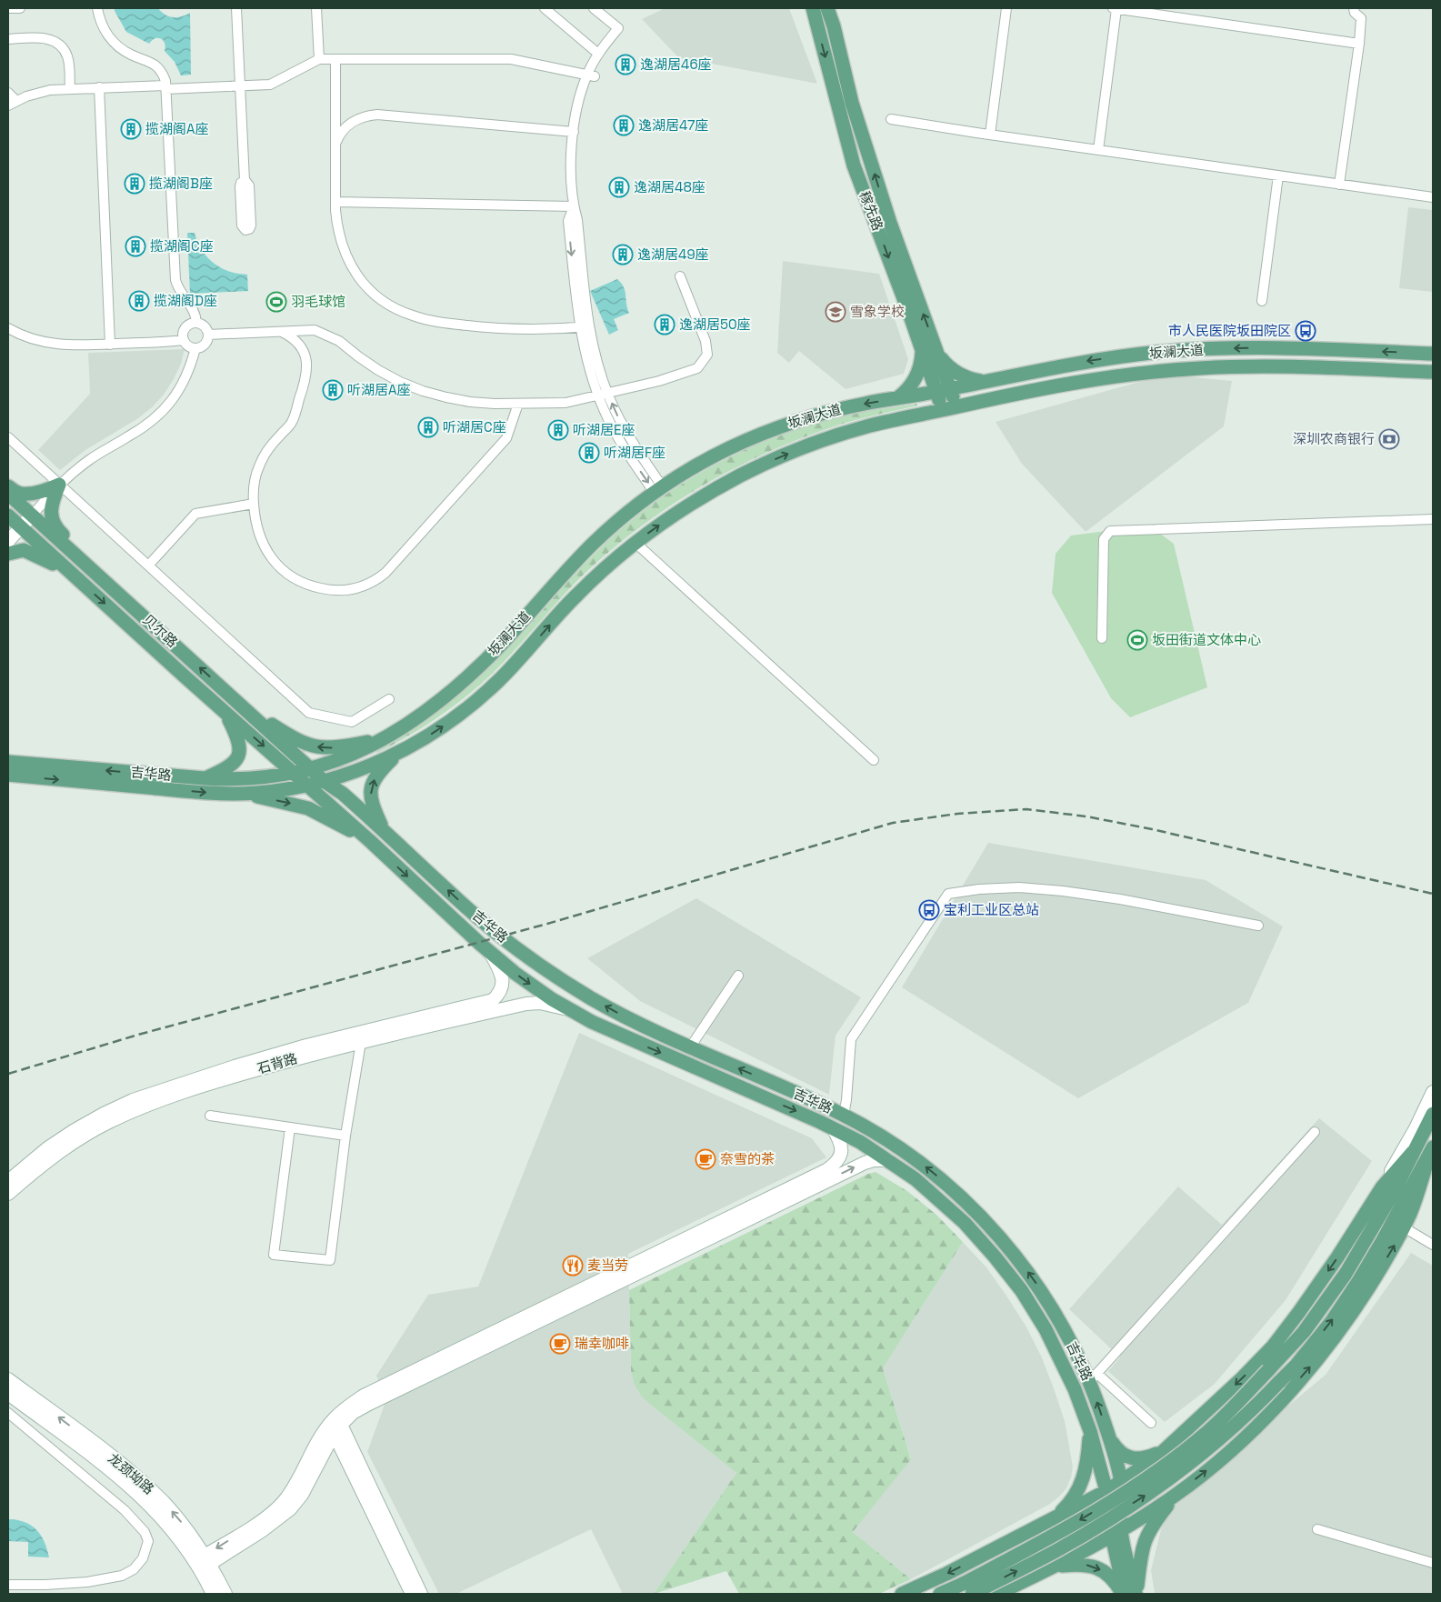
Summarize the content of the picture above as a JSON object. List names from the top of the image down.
{
  "streets": {
    "main road": [
      "稼先路",
      "坂澜大道",
      "贝尔路",
      "吉华路",
      "石背路",
      "龙颈坳路"
    ]
  },
  "crossings": [
    ["稼先路", "坂澜大道"],
    ["坂澜大道", "贝尔路"],
    ["坂澜大道", "吉华路"],
    ["贝尔路", "吉华路"],
    ["吉华路", "石背路"]
  ],
  "places": {
    "building": [
      "逸湖居46座",
      "逸湖居47座",
      "揽湖阁A座",
      "揽湖阁B座",
      "逸湖居48座",
      "揽湖阁C座",
      "逸湖居49座",
      "揽湖阁D座",
      "逸湖居50座",
      "听湖居A座",
      "听湖居C座",
      "听湖居E座",
      "听湖居F座"
    ],
    "sports": ["羽毛球馆", "坂田街道文体中心"],
    "school or university": ["雪象学校"],
    "bus stop": ["市人民医院坂田院区", "宝利工业区总站"],
    "bank": ["深圳农商银行"],
    "cafe": ["奈雪的茶", "瑞幸咖啡"],
    "restaurant": ["麦当劳"]
  }
}
